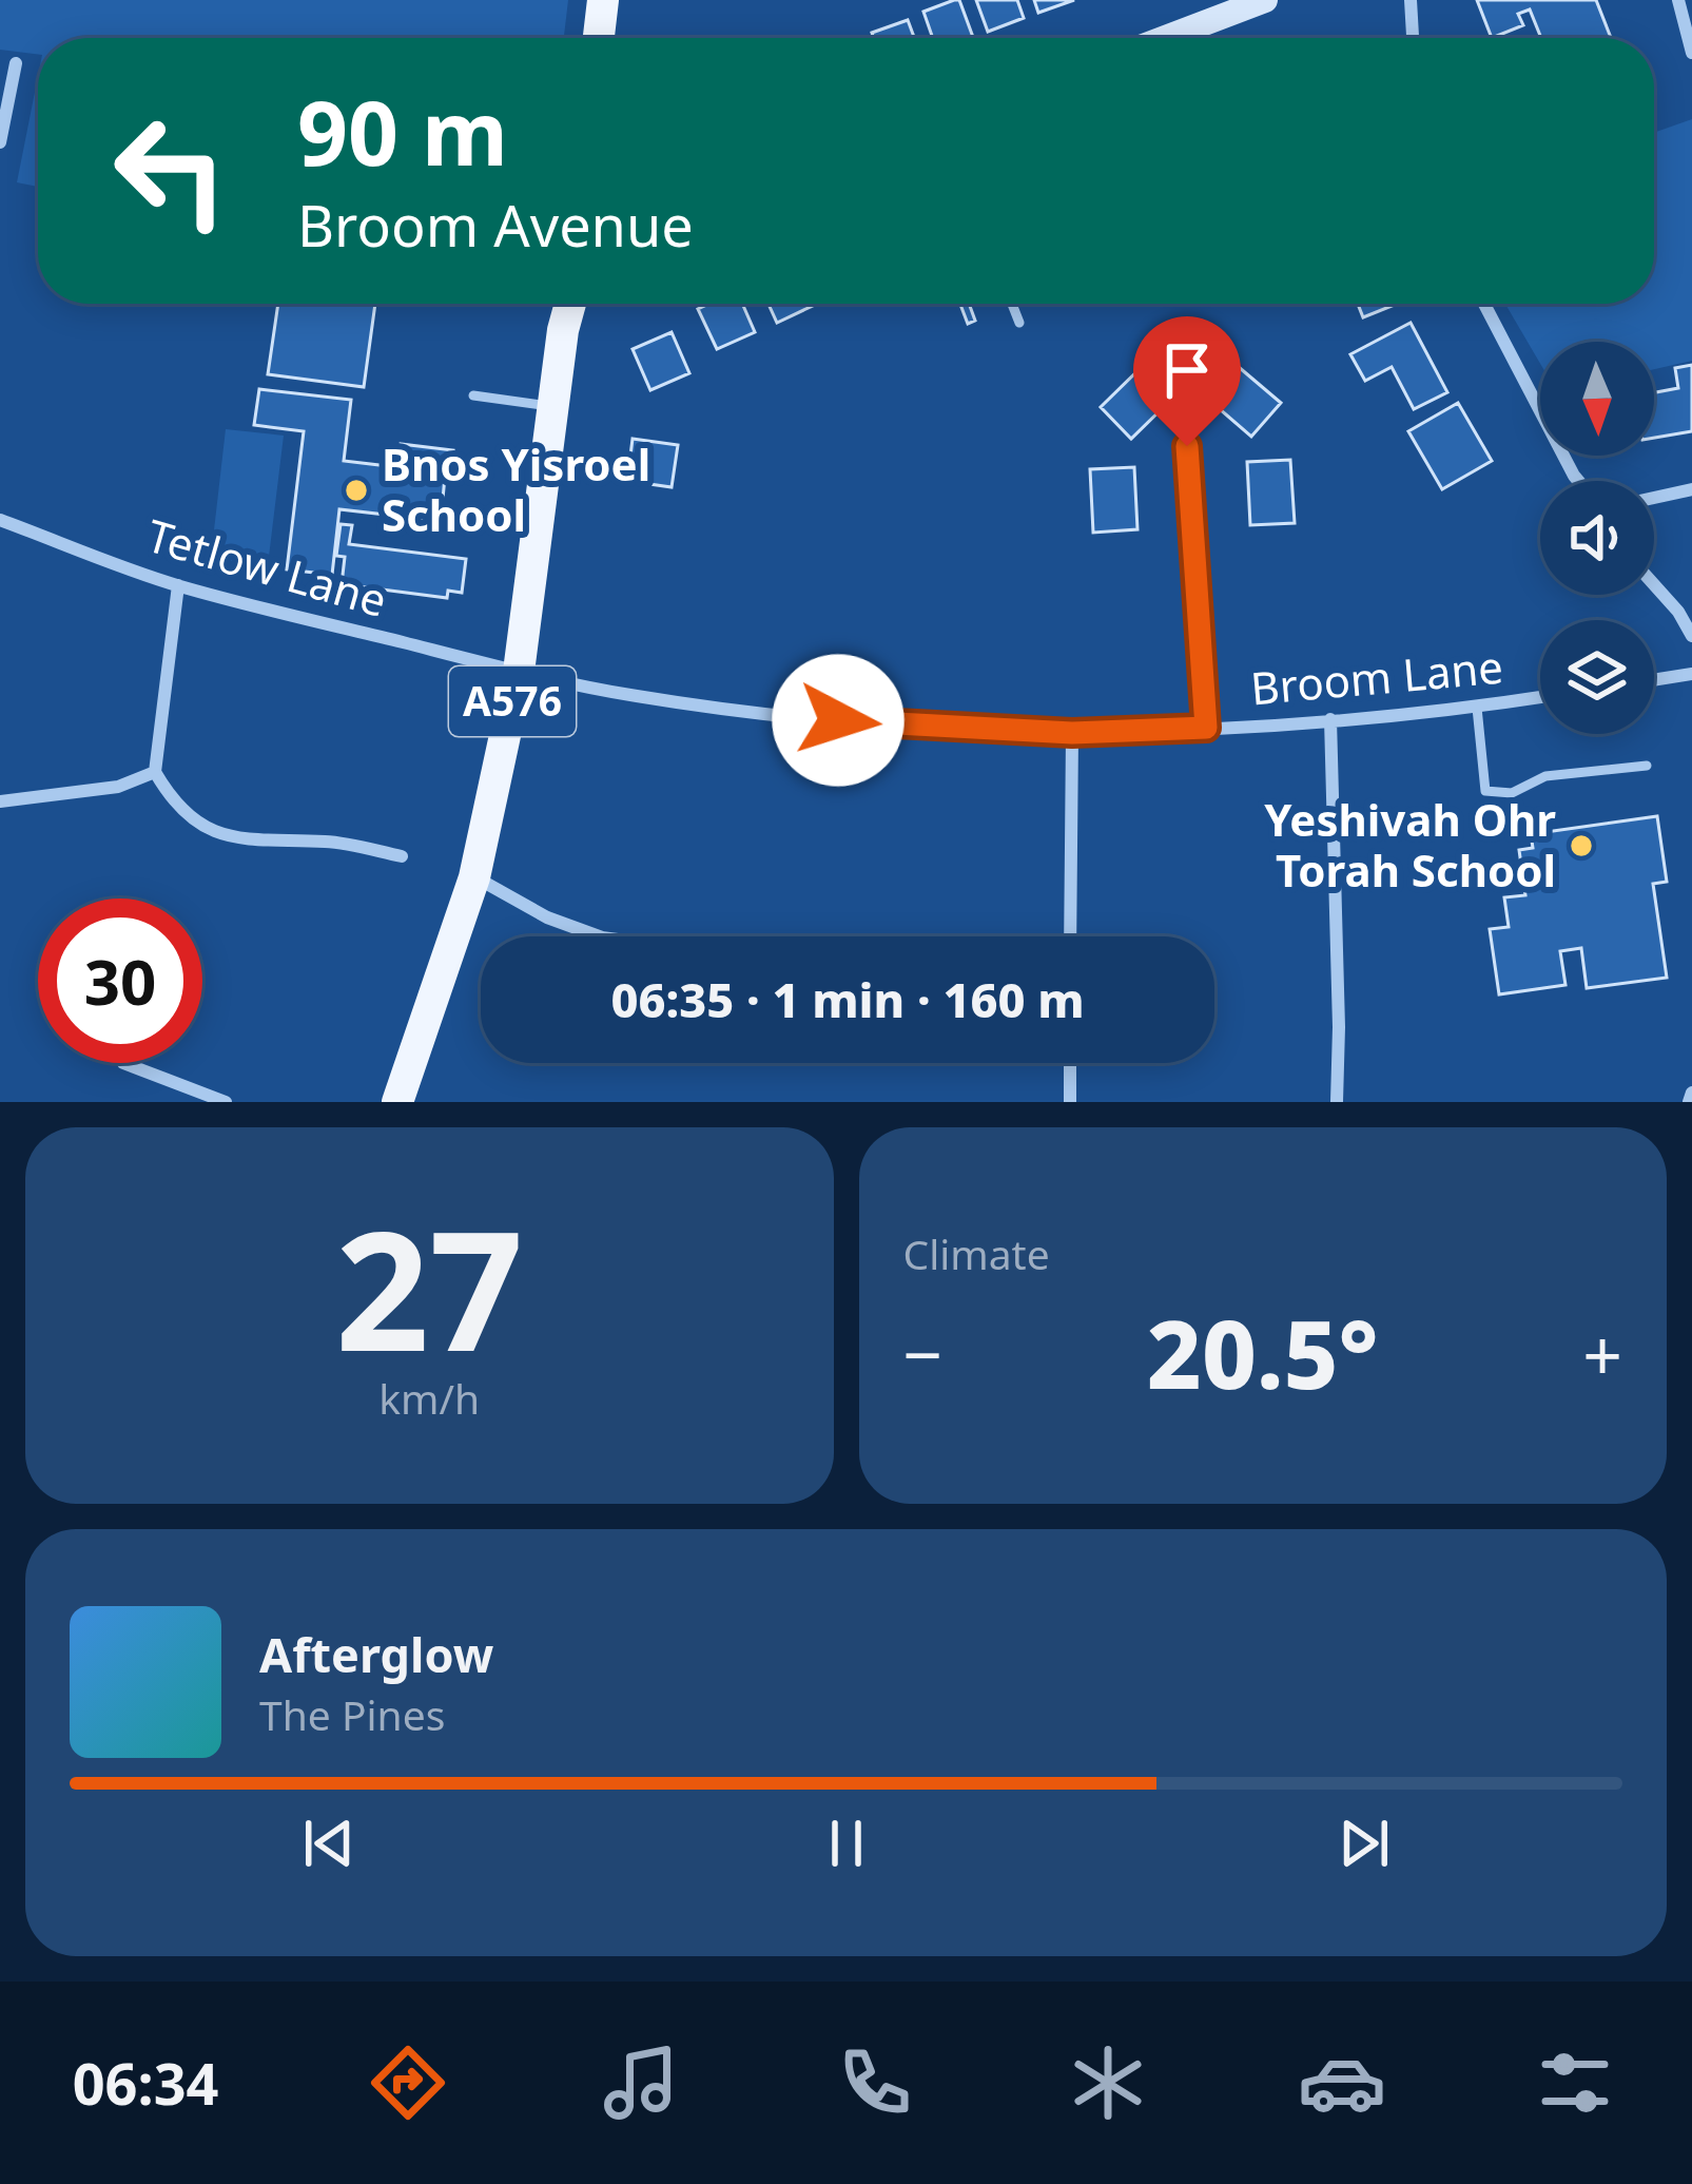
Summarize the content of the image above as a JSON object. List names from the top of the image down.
{
  "streets": {
    "main road": ["A576"],
    "street": ["Tetlow Lane", "Broom Lane"]
  },
  "crossings": [
    ["Tetlow Lane", "Broom Lane"],
    ["Tetlow Lane", "A576"],
    ["Broom Lane", "A576"]
  ],
  "places": ["Bnos Yisroel School", "Yeshivah Ohr Torah School"],
  "north": "bottom",
  "page": {
    "turn": ["90 m", "Broom Avenue"],
    "limit": "30",
    "trip": "06:35 · 1 min · 160 m",
    "tile": [
      ["27", "km/h"],
      "Climate"
    ],
    "heat": ["−", "20.5°", "+"],
    "song": ["Afterglow", "The Pines"],
    "tabs": "06:34"
  }
}
